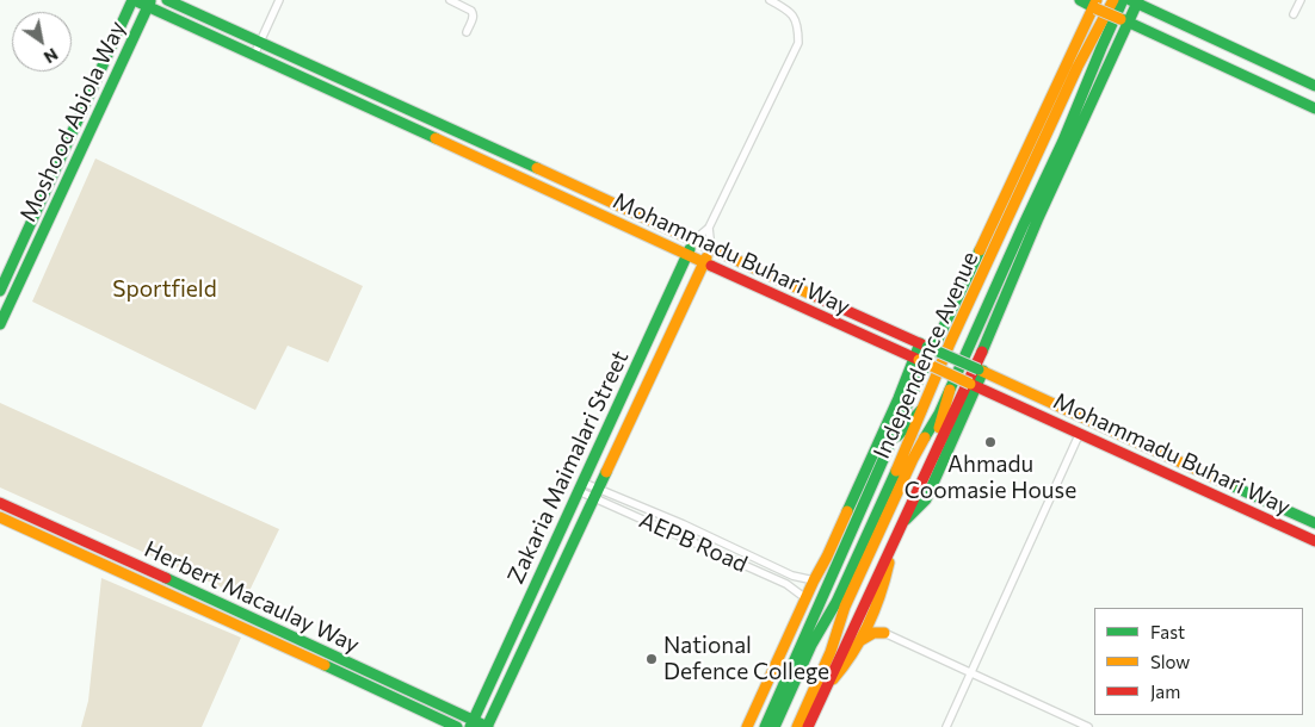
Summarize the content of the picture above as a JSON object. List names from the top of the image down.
{
  "streets": {
    "main road": [
      "Moshood Abiola Way",
      "Mohammadu Buhari Way",
      "Independence Avenue",
      "Zakaria Maimalari Street",
      "Herbert Macaulay Way"
    ],
    "street": ["AEPB Road"]
  },
  "crossings": [
    ["Moshood Abiola Way", "Mohammadu Buhari Way"],
    ["Mohammadu Buhari Way", "Zakaria Maimalari Street"],
    ["Zakaria Maimalari Street", "AEPB Road"],
    ["Zakaria Maimalari Street", "Herbert Macaulay Way"]
  ],
  "parks": ["Sportfield"],
  "places": ["Ahmadu Coomasie House", "National Defence College"],
  "legend": ["Fast", "Slow", "Jam"],
  "north": "bottom right"
}
